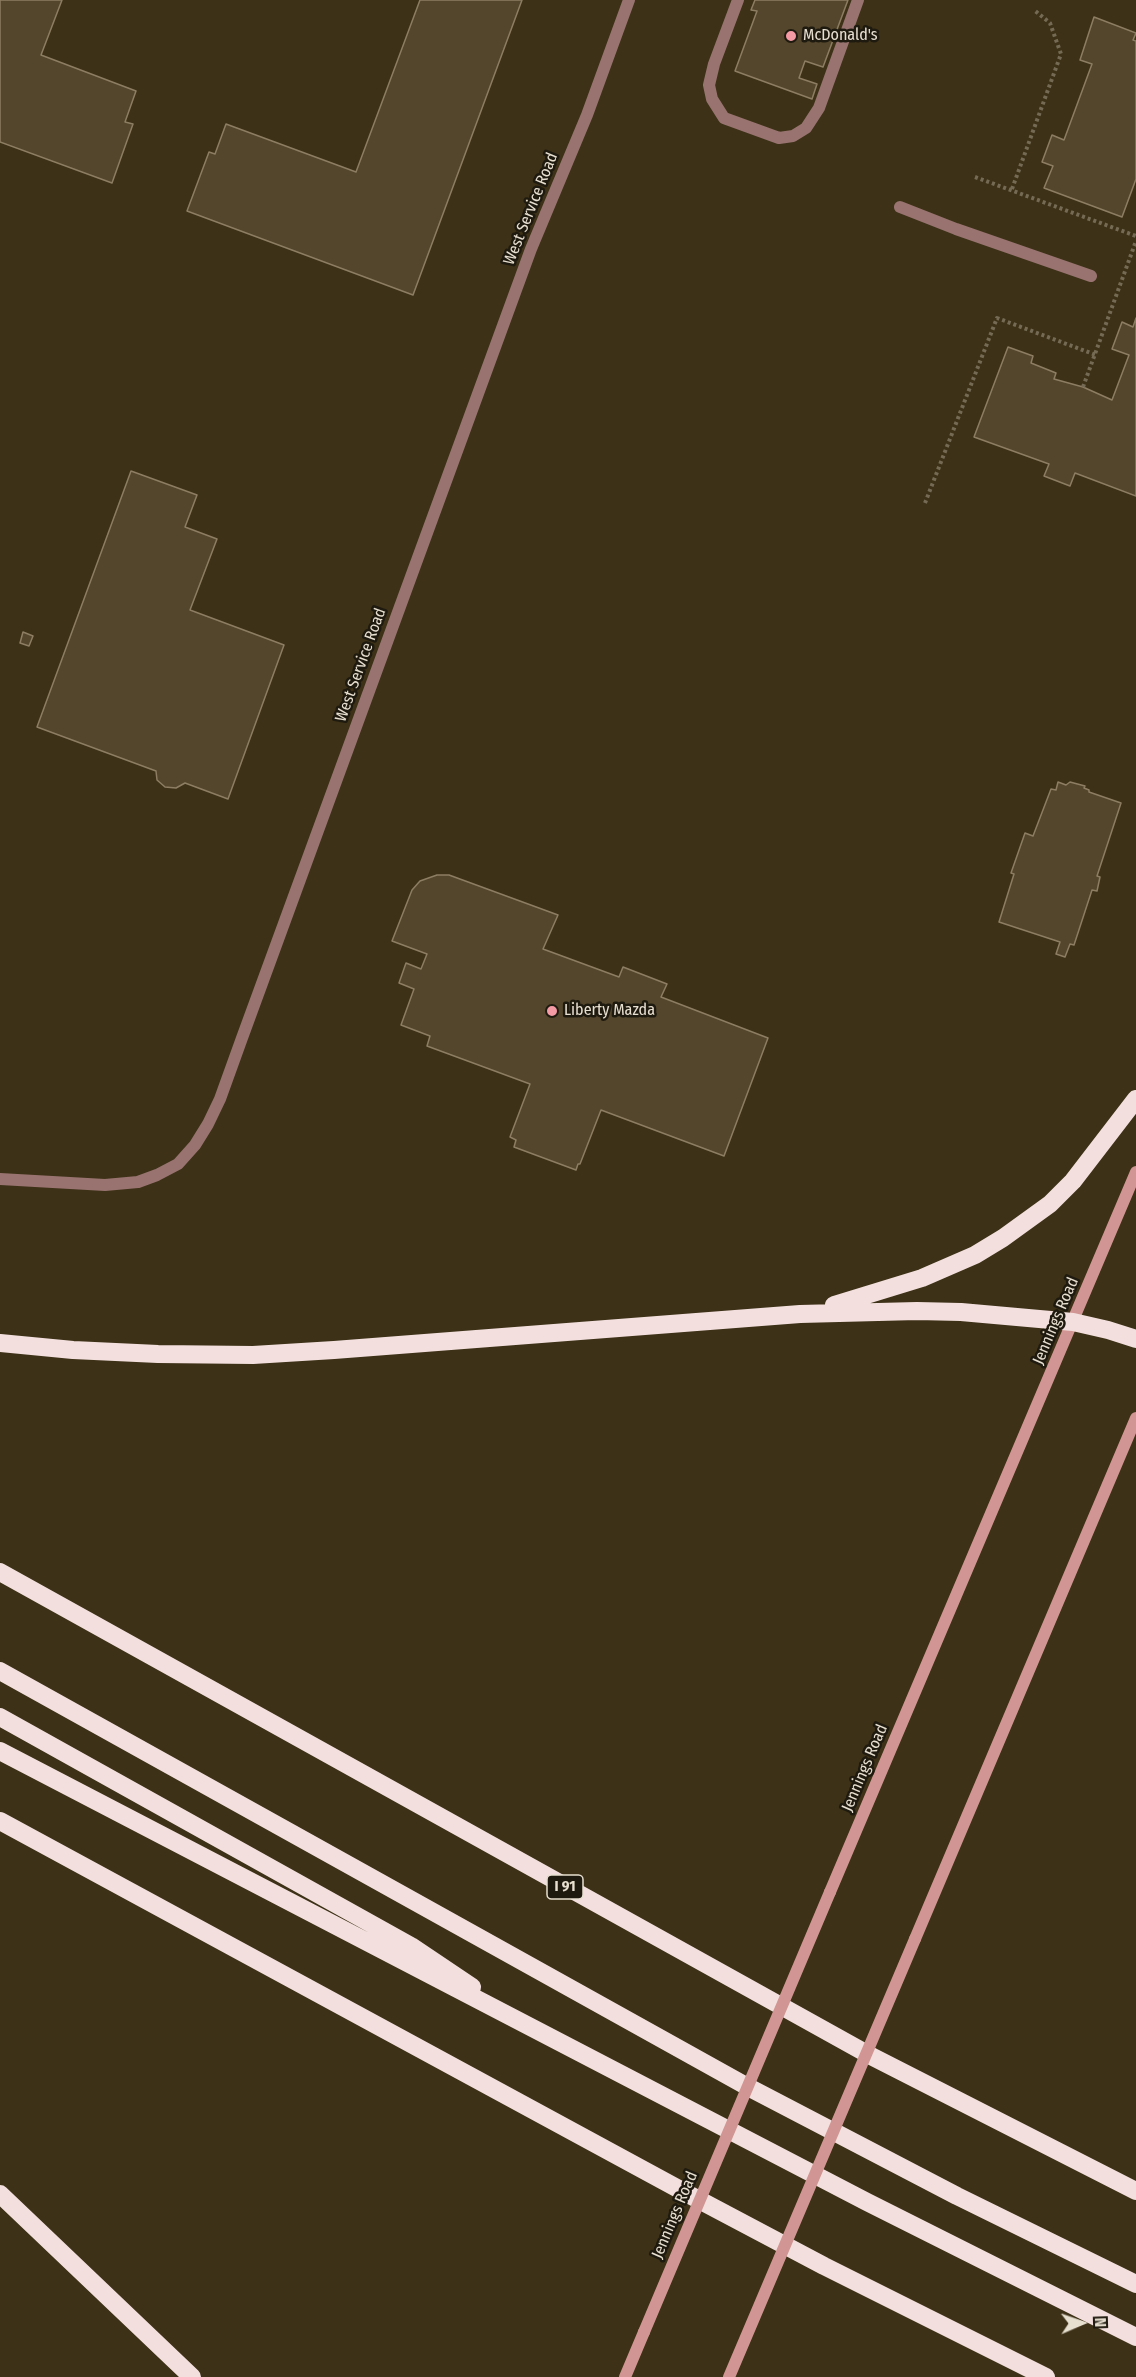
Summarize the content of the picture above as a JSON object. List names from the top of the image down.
{
  "streets": {
    "highway": ["I 91"],
    "main road": ["Jennings Road"],
    "street": ["West Service Road"]
  },
  "places": ["McDonald's", "Liberty Mazda"],
  "north": "right"
}
